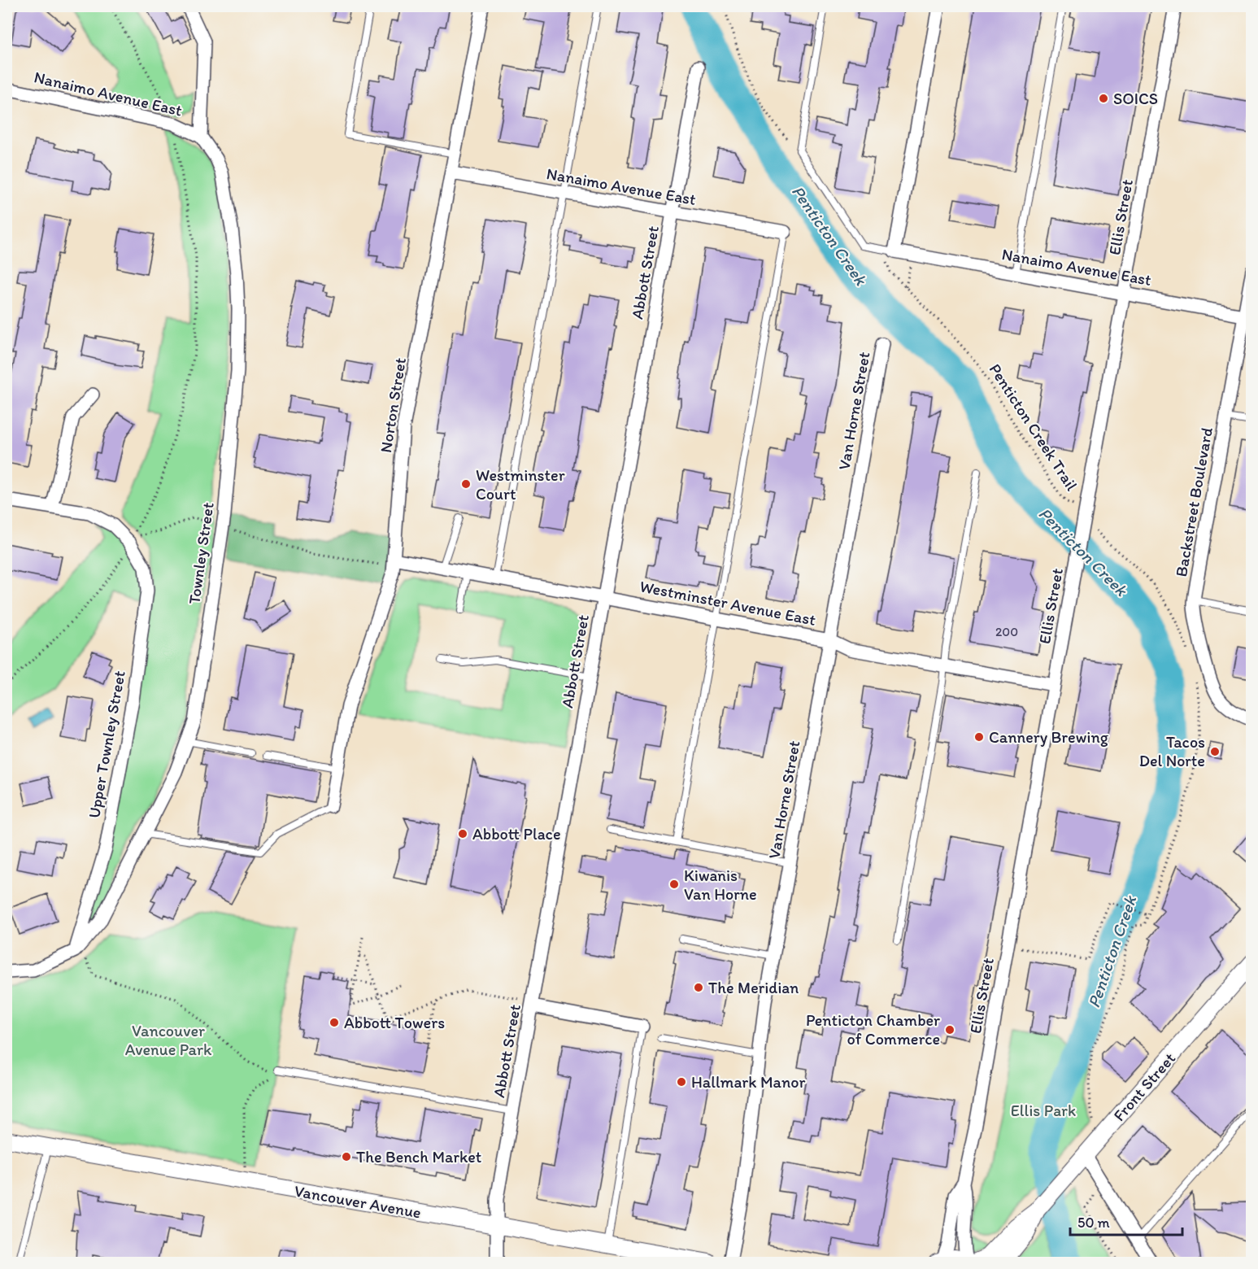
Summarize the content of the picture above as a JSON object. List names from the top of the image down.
{
  "streets": {
    "street": [
      "Nanaimo Avenue East",
      "Ellis Street",
      "Abbott Street",
      "Norton Street",
      "Van Horne Street",
      "Backstreet Boulevard",
      "Townley Street",
      "Westminster Avenue East",
      "Upper Townley Street",
      "Front Street",
      "Vancouver Avenue"
    ],
    "path": ["Penticton Creek Trail"]
  },
  "crossings": [
    ["Nanaimo Avenue East", "Ellis Street"],
    ["Nanaimo Avenue East", "Abbott Street"],
    ["Nanaimo Avenue East", "Norton Street"],
    ["Nanaimo Avenue East", "Backstreet Boulevard"],
    ["Nanaimo Avenue East", "Townley Street"],
    ["Ellis Street", "Penticton Creek Trail"],
    ["Ellis Street", "Westminster Avenue East"],
    ["Ellis Street", "Front Street"],
    ["Abbott Street", "Westminster Avenue East"],
    ["Abbott Street", "Vancouver Avenue"],
    ["Norton Street", "Westminster Avenue East"],
    ["Van Horne Street", "Westminster Avenue East"],
    ["Townley Street", "Upper Townley Street"]
  ],
  "water": ["Penticton Creek"],
  "parks": ["Vancouver Avenue Park", "Ellis Park"],
  "places": [
    "SOICS",
    "Westminster Court",
    "Cannery Brewing",
    "Tacos Del Norte",
    "Abbott Place",
    "Kiwanis Van Horne",
    "The Meridian",
    "Abbott Towers",
    "Penticton Chamber of Commerce",
    "Hallmark Manor",
    "The Bench Market"
  ],
  "house_numbers": ["200"],
  "scale_bar": "50 m"
}
